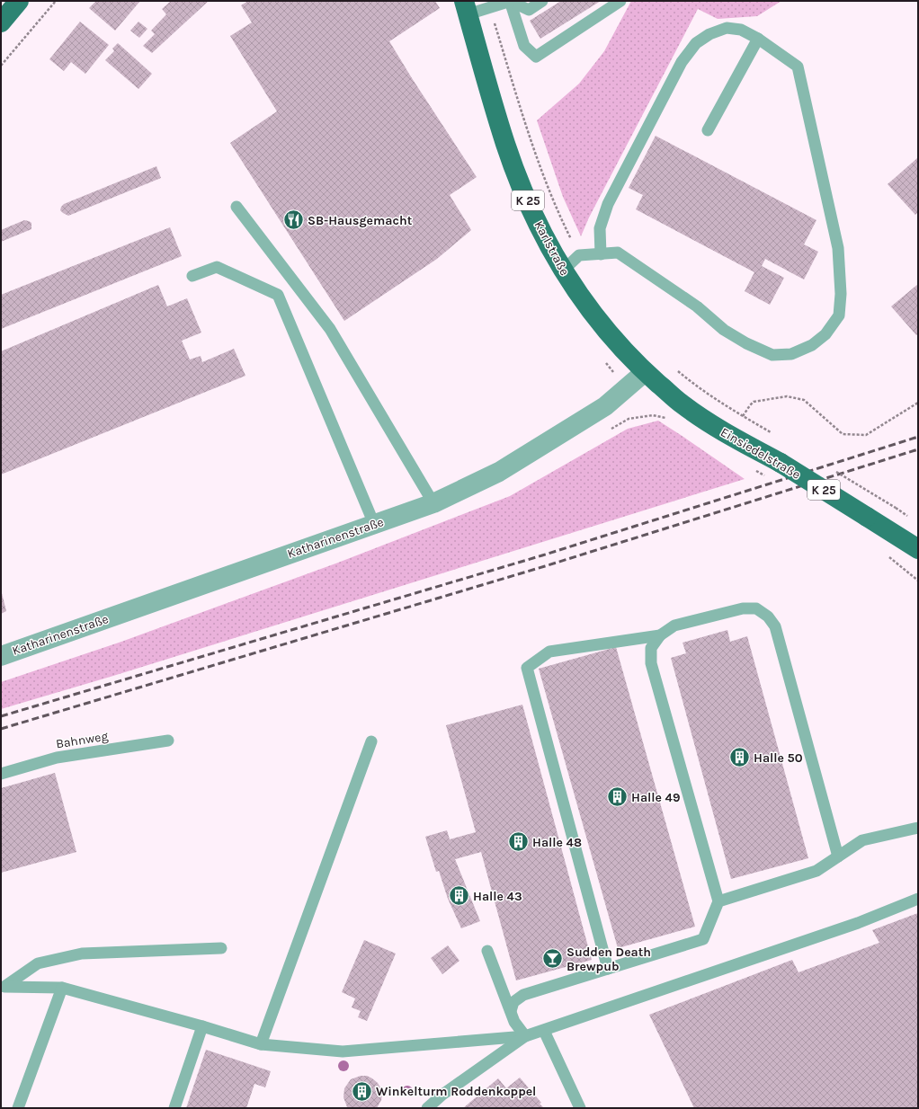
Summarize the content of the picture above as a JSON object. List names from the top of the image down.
{
  "streets": {
    "main road": ["K 25", "Karlstraße", "Einsiedelstraße"],
    "street": ["Katharinenstraße"],
    "lane": ["Bahnweg"]
  },
  "crossings": [
    ["Karlstraße", "Einsiedelstraße"],
    ["Karlstraße", "Katharinenstraße"],
    ["Einsiedelstraße", "Katharinenstraße"]
  ],
  "places": {
    "restaurant": ["SB-Hausgemacht"],
    "building": [
      "Halle 50",
      "Halle 49",
      "Halle 48",
      "Halle 43",
      "Winkelturm Roddenkoppel"
    ],
    "bar": ["Sudden Death Brewpub"]
  }
}
